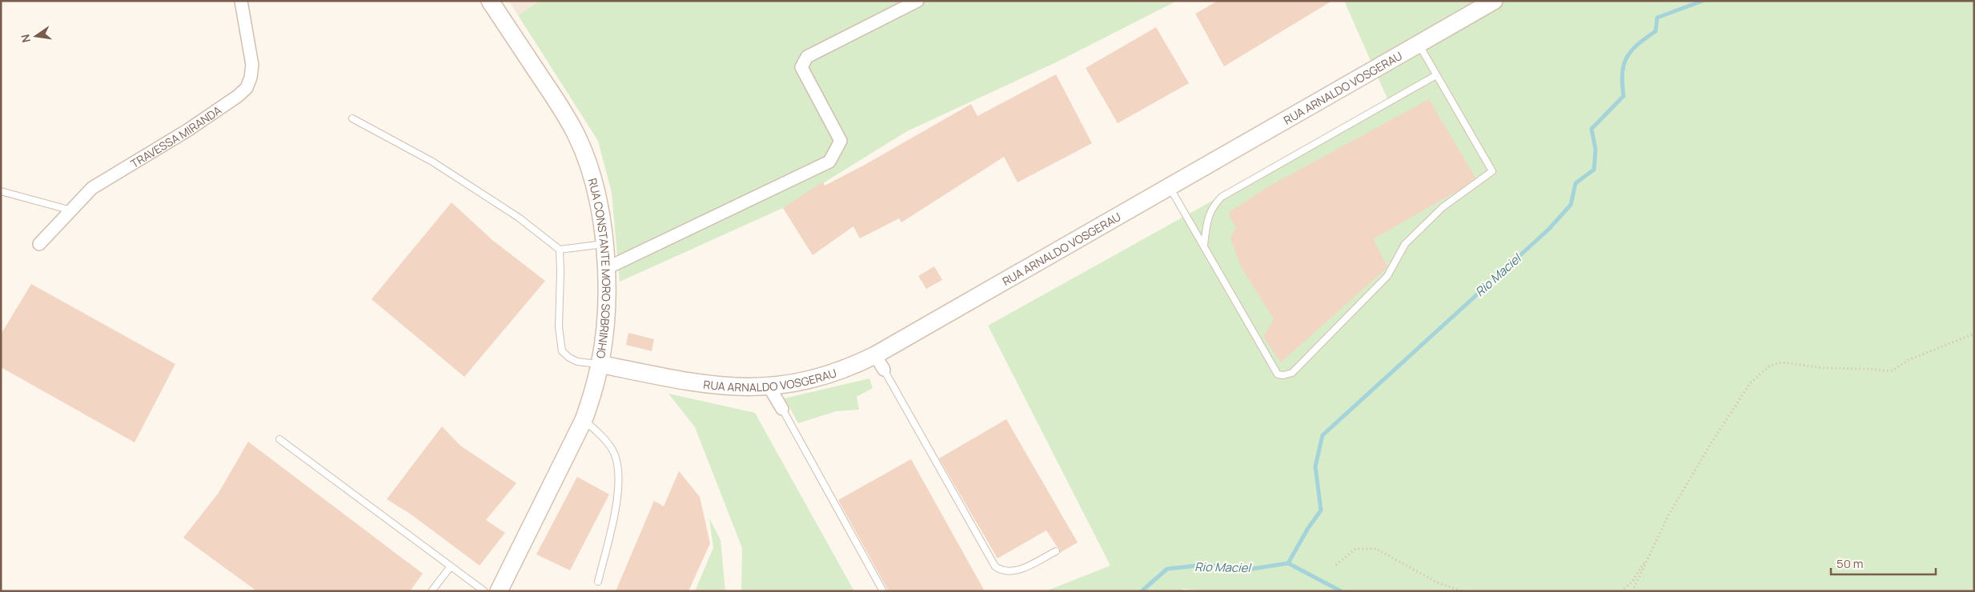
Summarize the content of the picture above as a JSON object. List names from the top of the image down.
{
  "streets": {
    "street": ["RUA ARNALDO VOSGERAU", "TRAVESSA MIRANDA", "RUA CONSTANTE MORO SOBRINHO"]
  },
  "crossings": [
    ["RUA ARNALDO VOSGERAU", "RUA CONSTANTE MORO SOBRINHO"]
  ],
  "water": ["Rio Maciel"],
  "scale_bar": "50 m",
  "north": "left"
}
